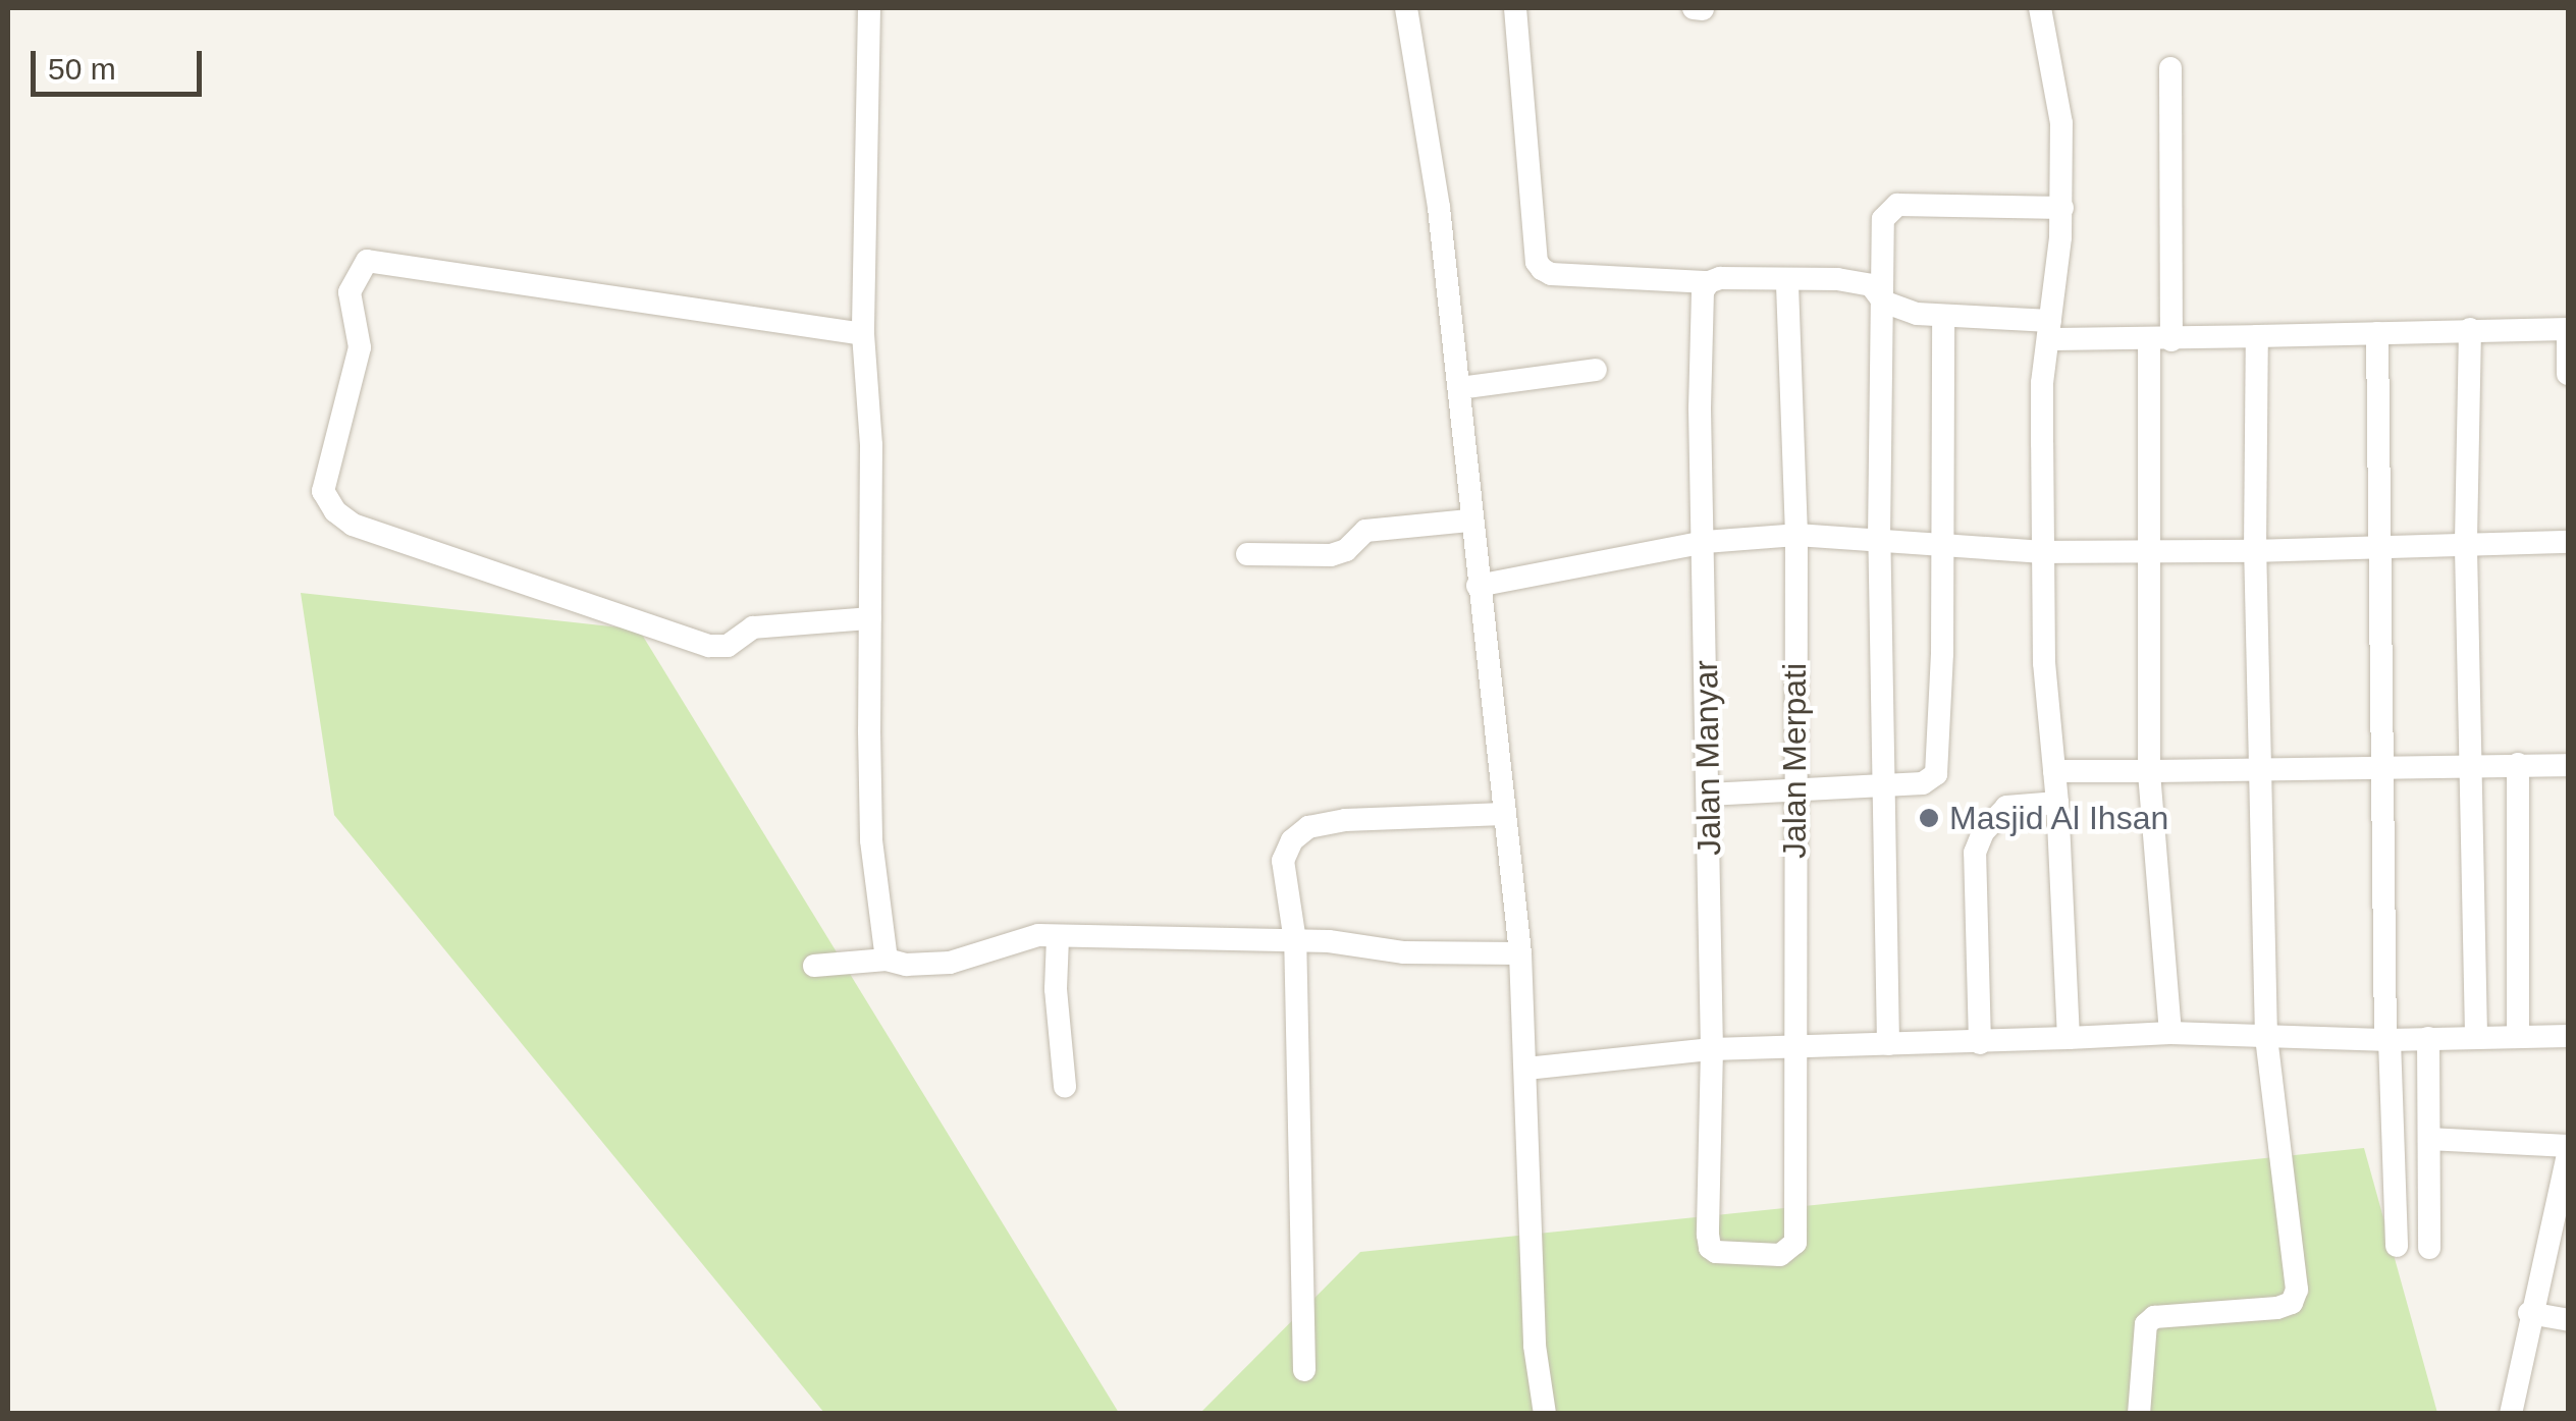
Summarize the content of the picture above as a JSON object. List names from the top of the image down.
{
  "streets": {
    "street": ["Jalan Manyar", "Jalan Merpati"]
  },
  "crossings": [
    ["Jalan Manyar", "Jalan Merpati"]
  ],
  "places": ["Masjid Al Ihsan"],
  "scale_bar": "50 m"
}
